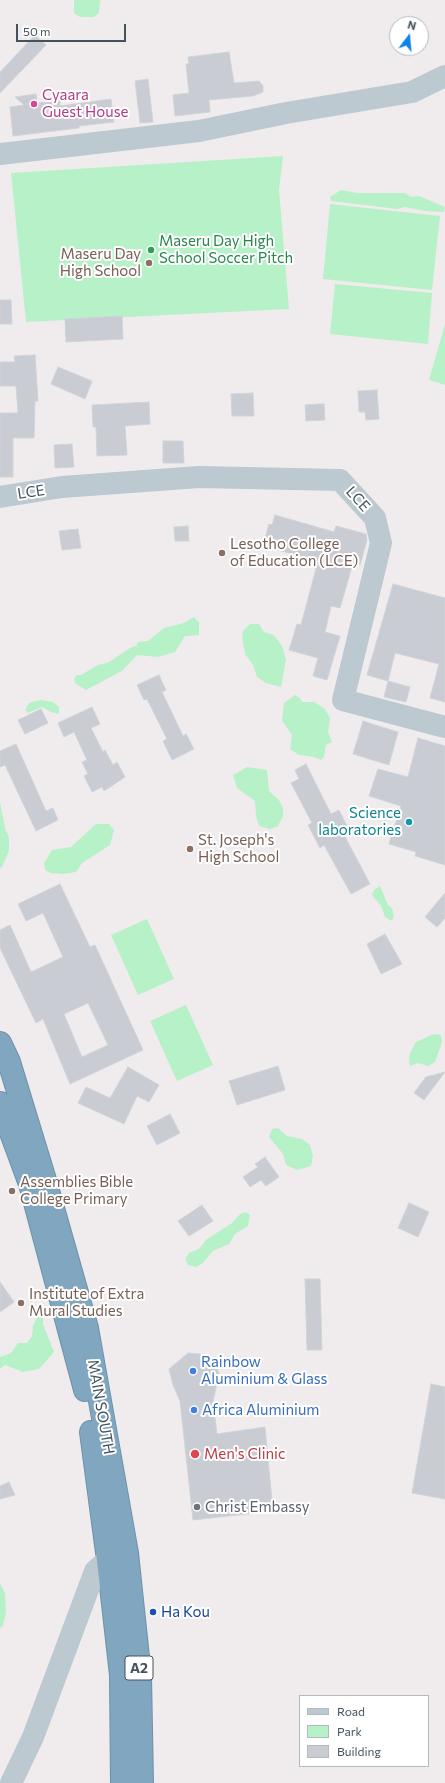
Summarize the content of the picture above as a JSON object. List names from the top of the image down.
{
  "streets": {
    "highway": ["MAIN SOUTH", "A2"],
    "street": ["LCE"]
  },
  "places": [
    "Cyaara Guest House",
    "Maseru Day High School Soccer Pitch",
    "Maseru Day High School",
    "Lesotho College of Education (LCE)",
    "Science laboratories",
    "St. Joseph's High School",
    "Assemblies Bible College Primary",
    "Institute of Extra Mural Studies",
    "Rainbow Aluminium & Glass",
    "Africa Aluminium",
    "Men's Clinic",
    "Christ Embassy",
    "Ha Kou"
  ],
  "legend": ["Road", "Park", "Building"],
  "scale_bar": "50 m",
  "north": "top"
}
